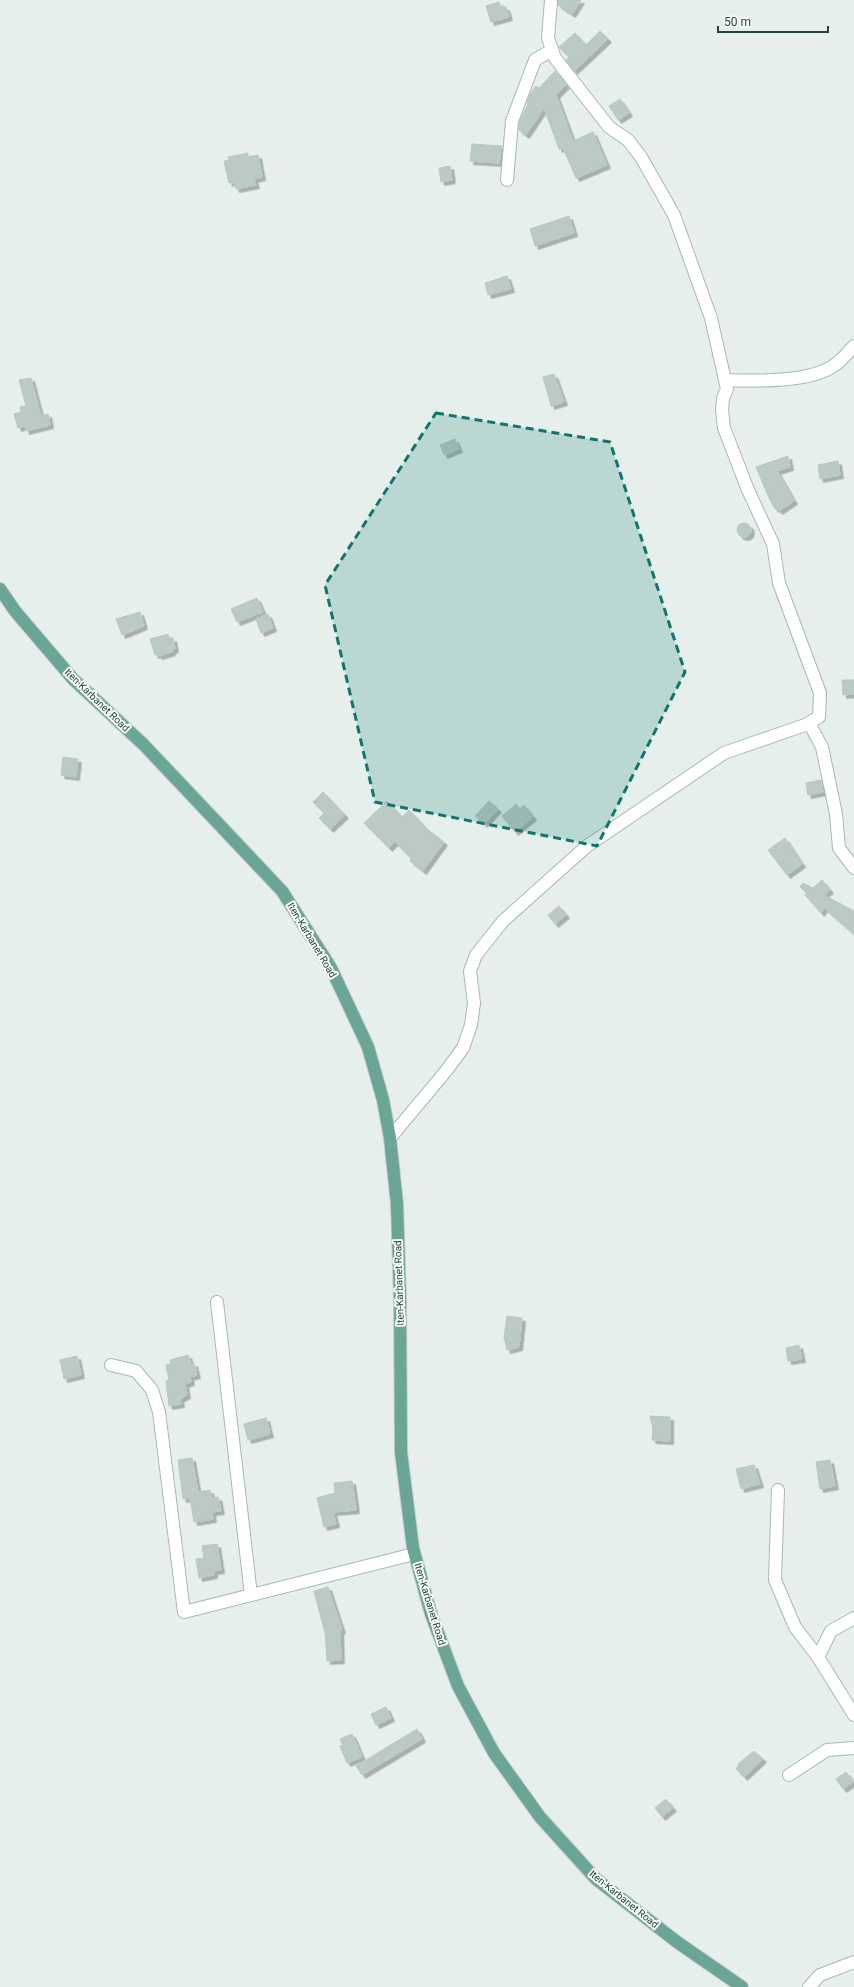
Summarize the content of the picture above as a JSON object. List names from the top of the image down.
{
  "streets": {
    "main road": ["Iten-Karbanet Road"]
  },
  "scale_bar": "50 m"
}
